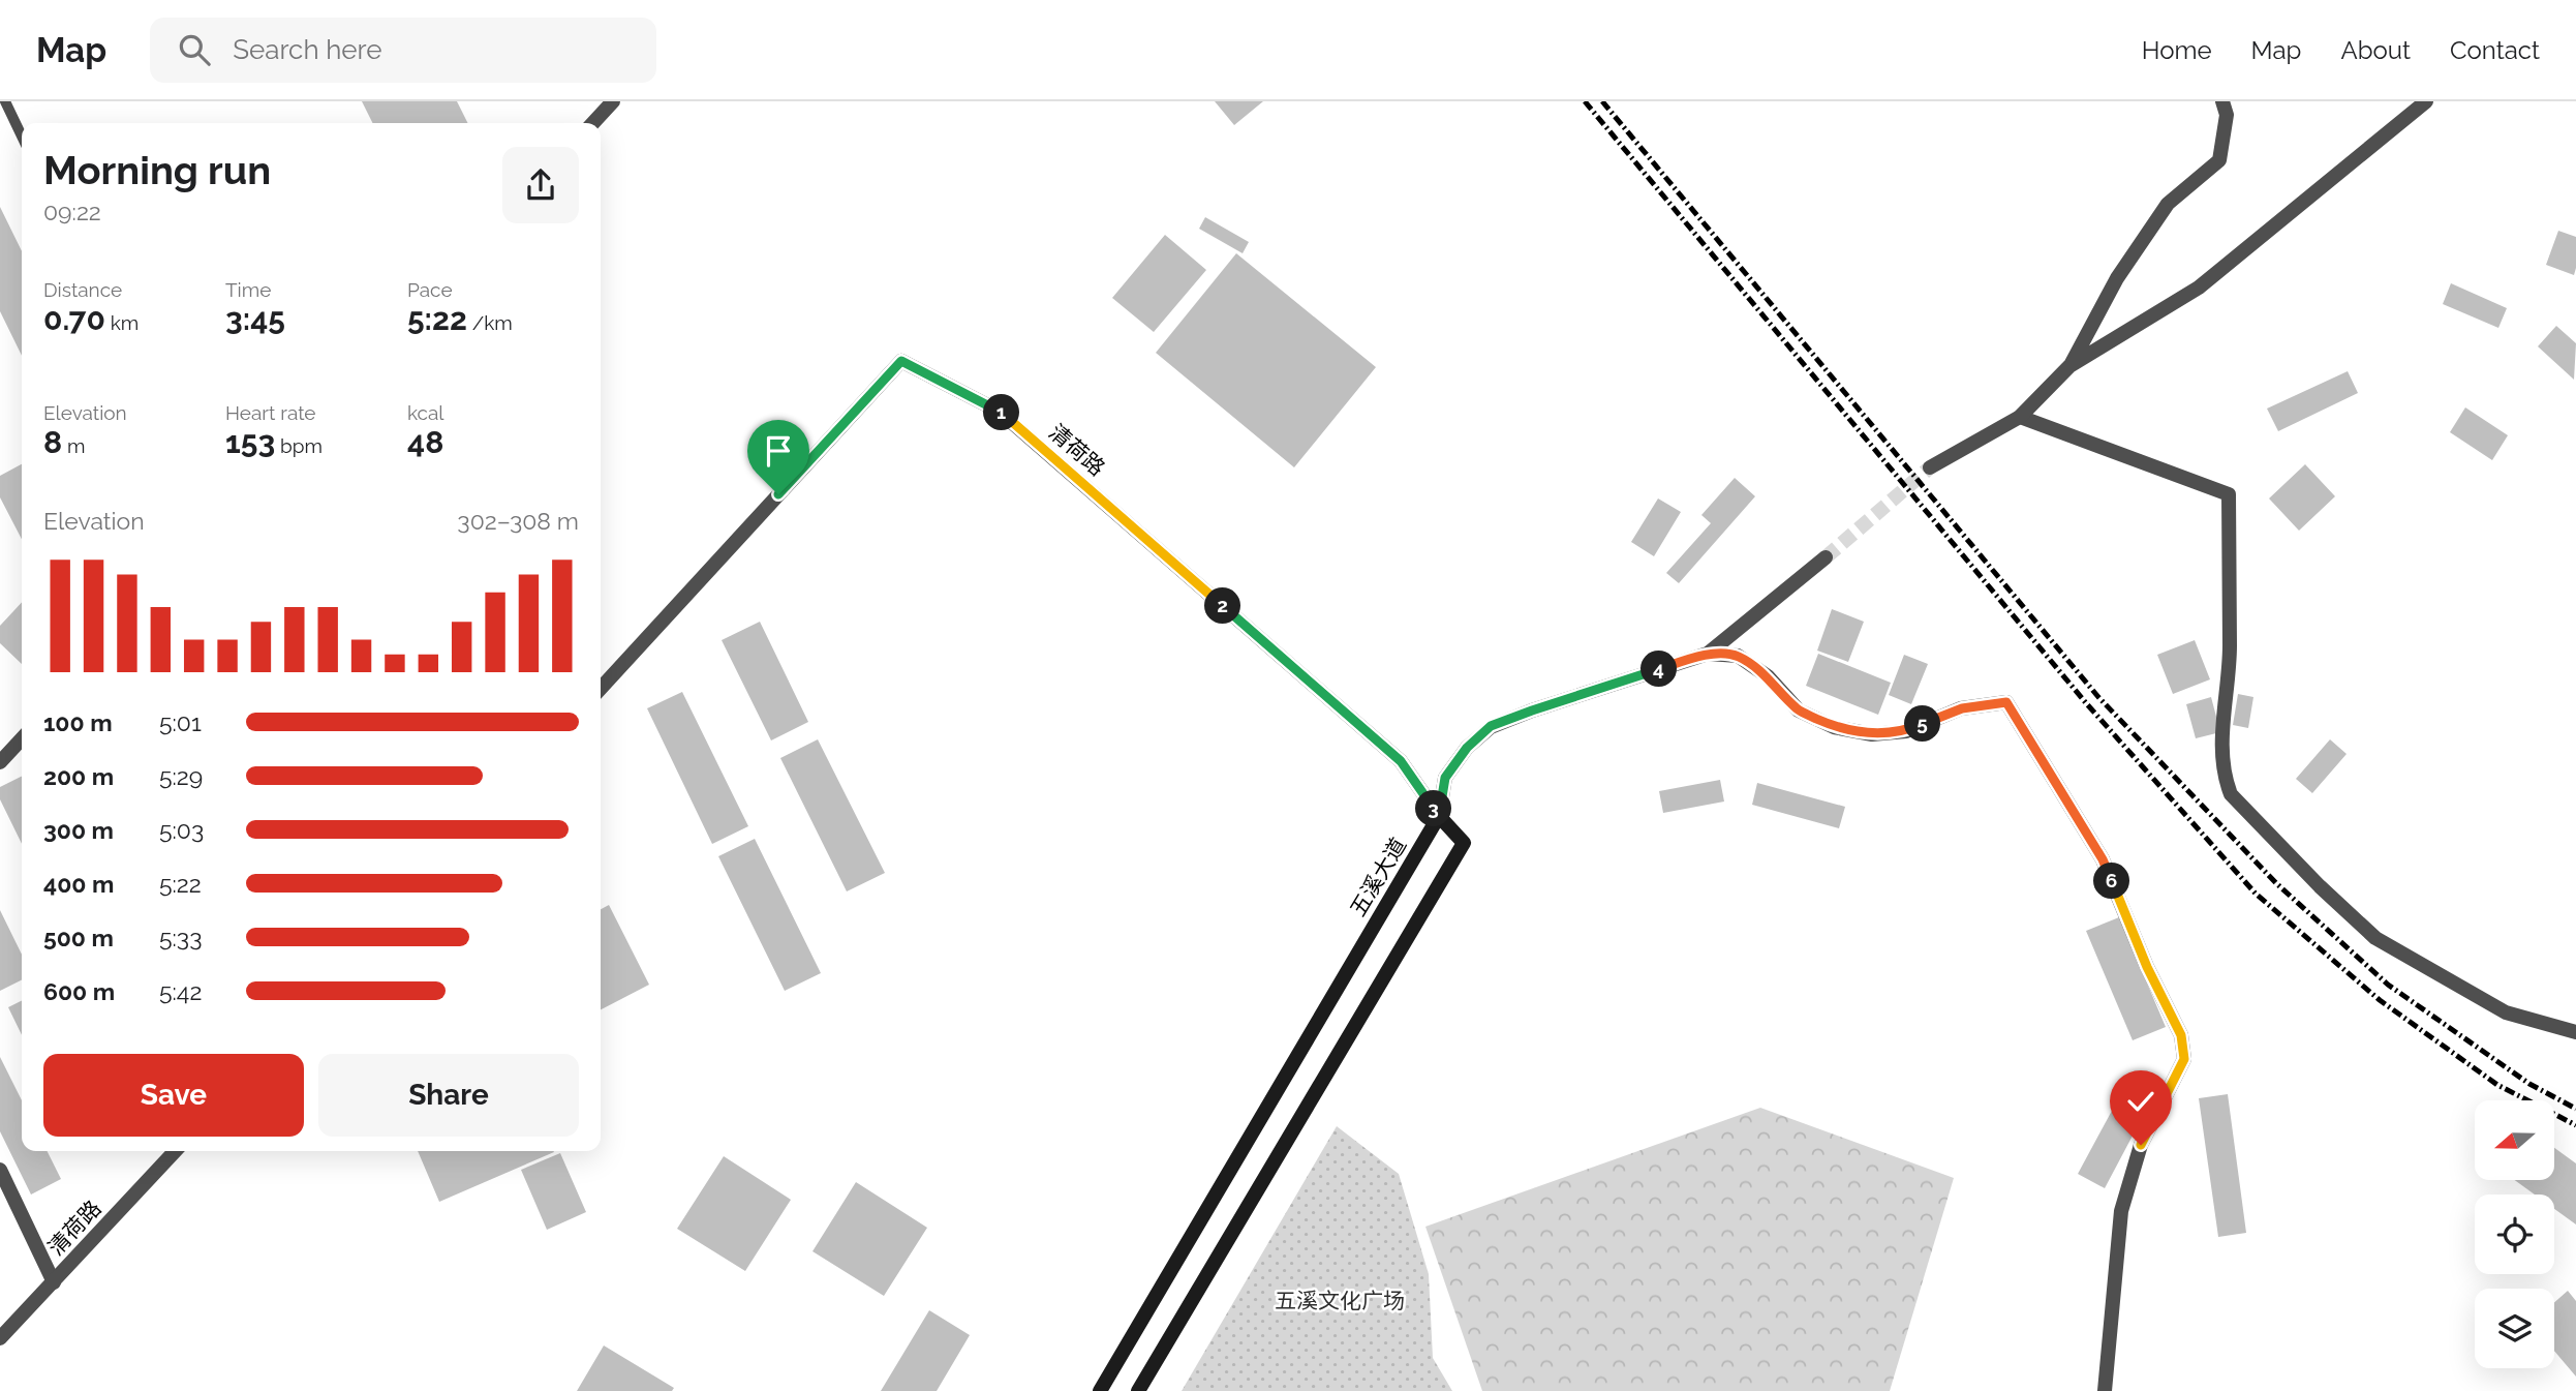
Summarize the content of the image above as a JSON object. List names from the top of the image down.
{
  "streets": {
    "main road": ["五溪大道"],
    "street": ["清荷路"]
  },
  "crossings": [
    ["清荷路", "五溪大道"]
  ],
  "parks": ["五溪文化广场"],
  "north": "left",
  "page": {
    "header": "Map",
    "search": "Search here",
    "nav": [
      "Home",
      "Map",
      "About",
      "Contact"
    ],
    "heading": ["Morning run", "09:22"],
    "stats": [
      ["Distance", "0.70 km"],
      ["Time", "3:45"],
      ["Pace", "5:22 /km"],
      ["Elevation", "8 m"],
      ["Heart rate", "153 bpm"],
      ["kcal", "48"]
    ],
    "pins": [
      "1",
      "2",
      "4",
      "5",
      "3",
      "6"
    ],
    "chart": ["Elevation", "302–308 m"],
    "list": [
      {
        "name": "100 m",
        "note": "5:01"
      },
      {
        "name": "200 m",
        "note": "5:29"
      },
      {
        "name": "300 m",
        "note": "5:03"
      },
      {
        "name": "400 m",
        "note": "5:22"
      },
      {
        "name": "500 m",
        "note": "5:33"
      },
      {
        "name": "600 m",
        "note": "5:42"
      }
    ],
    "buttons": ["Save", "Share"]
  }
}
